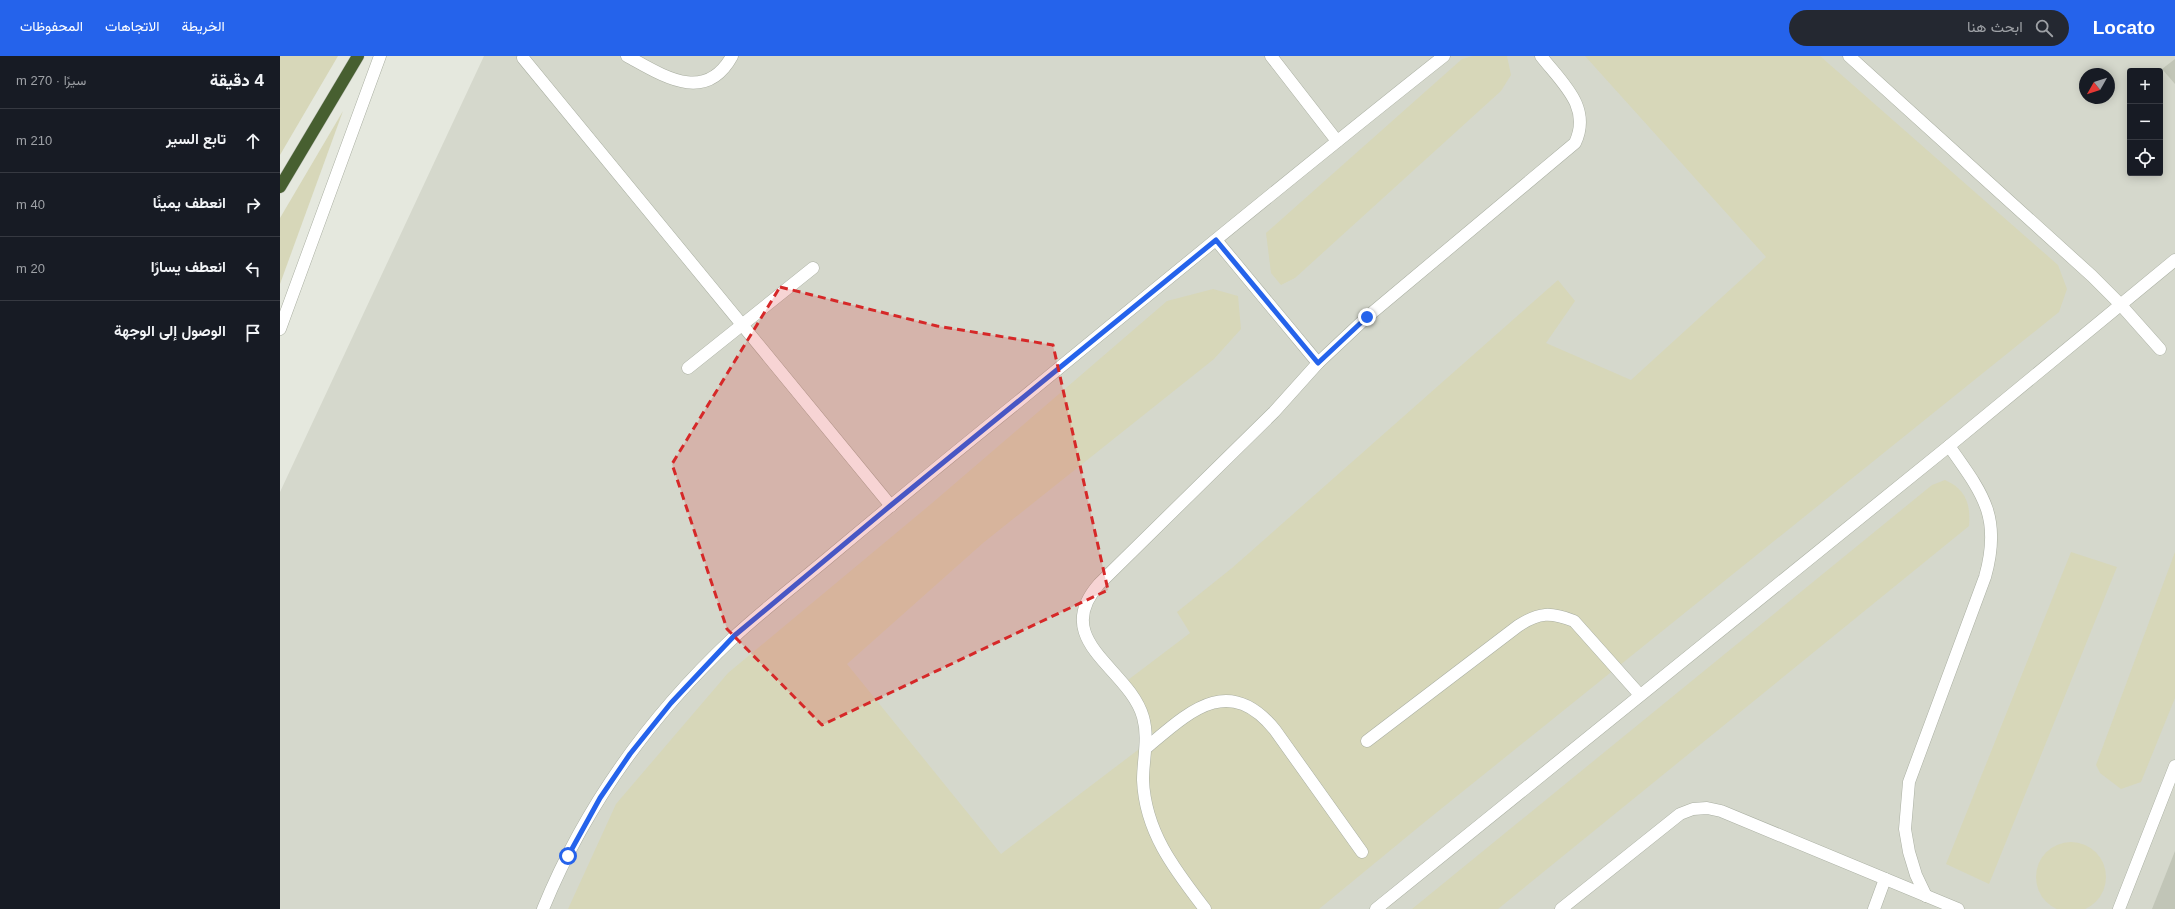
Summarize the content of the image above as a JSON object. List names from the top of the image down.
{
  "north": "bottom left",
  "page": {
    "header": "Locato",
    "search": "ابحث هنا",
    "nav": ["الخريطة", "الاتجاهات", "المحفوظات"],
    "heading": ["4 دقيقة", "سيرًا · 270 m"],
    "map_buttons": ["+", "−"],
    "list": [
      ["تابع السير", "210 m"],
      ["انعطف يمينًا", "40 m"],
      ["انعطف يسارًا", "20 m"],
      "الوصول إلى الوجهة"
    ]
  }
}
